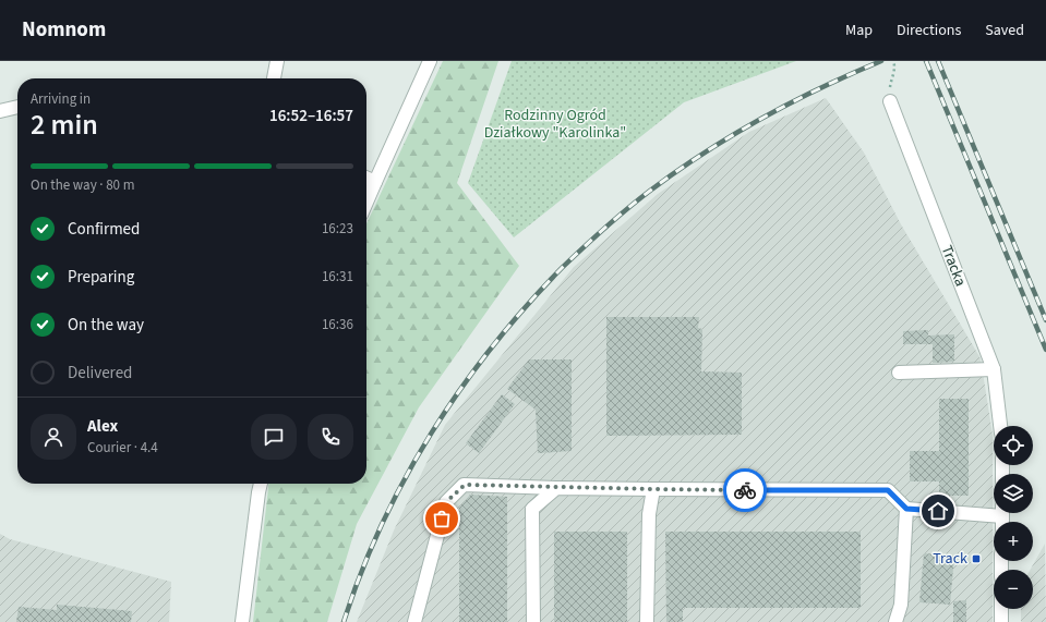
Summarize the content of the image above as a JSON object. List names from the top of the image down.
{
  "streets": {
    "street": ["Tracka"]
  },
  "parks": ["Rodzinny Ogród Działkowy \"Karolinka\""],
  "places": {
    "transit": ["Track"]
  },
  "page": {
    "header": "Nomnom",
    "nav": ["Map", "Directions", "Saved"],
    "heading": ["2 min", "Arriving in", "16:52–16:57"],
    "panel": ["Alex", "Courier · 4.4"],
    "bar": "On the way · 80 m",
    "list": [
      ["Confirmed", "16:23"],
      ["Preparing", "16:31"],
      ["On the way", "16:36"],
      "Delivered"
    ],
    "map_buttons": ["+", "−"]
  }
}
